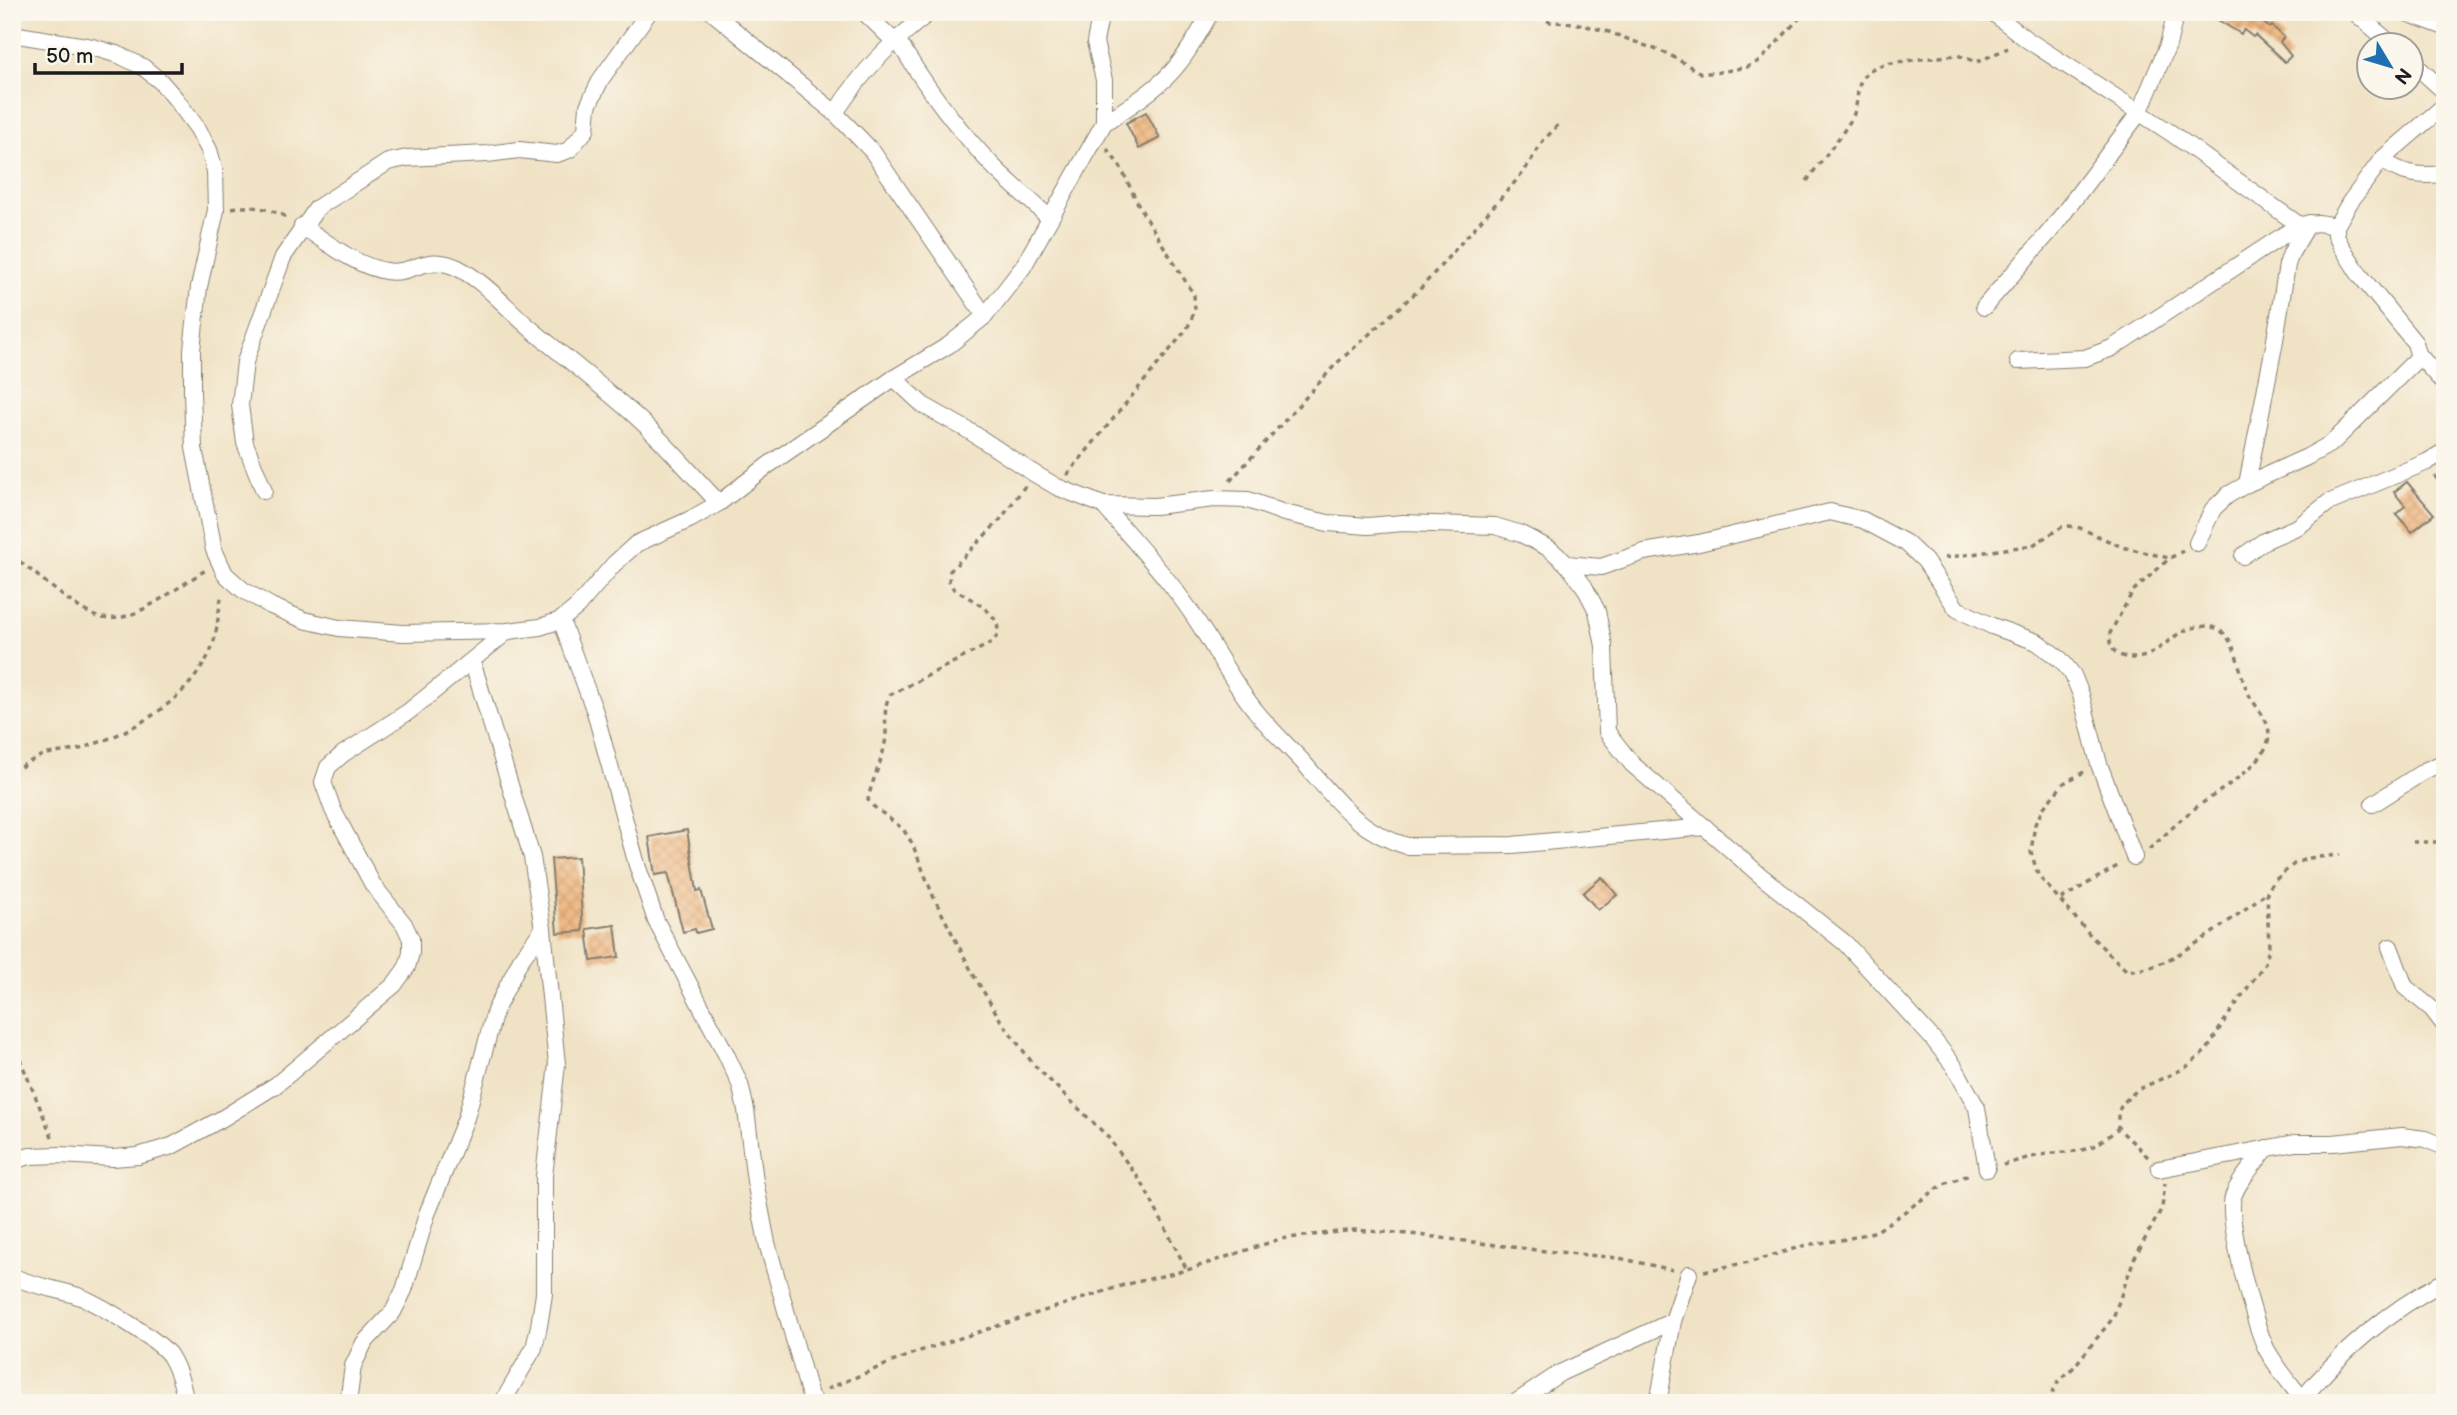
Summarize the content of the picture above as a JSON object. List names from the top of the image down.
{
  "scale_bar": "50 m",
  "north": "bottom right"
}
